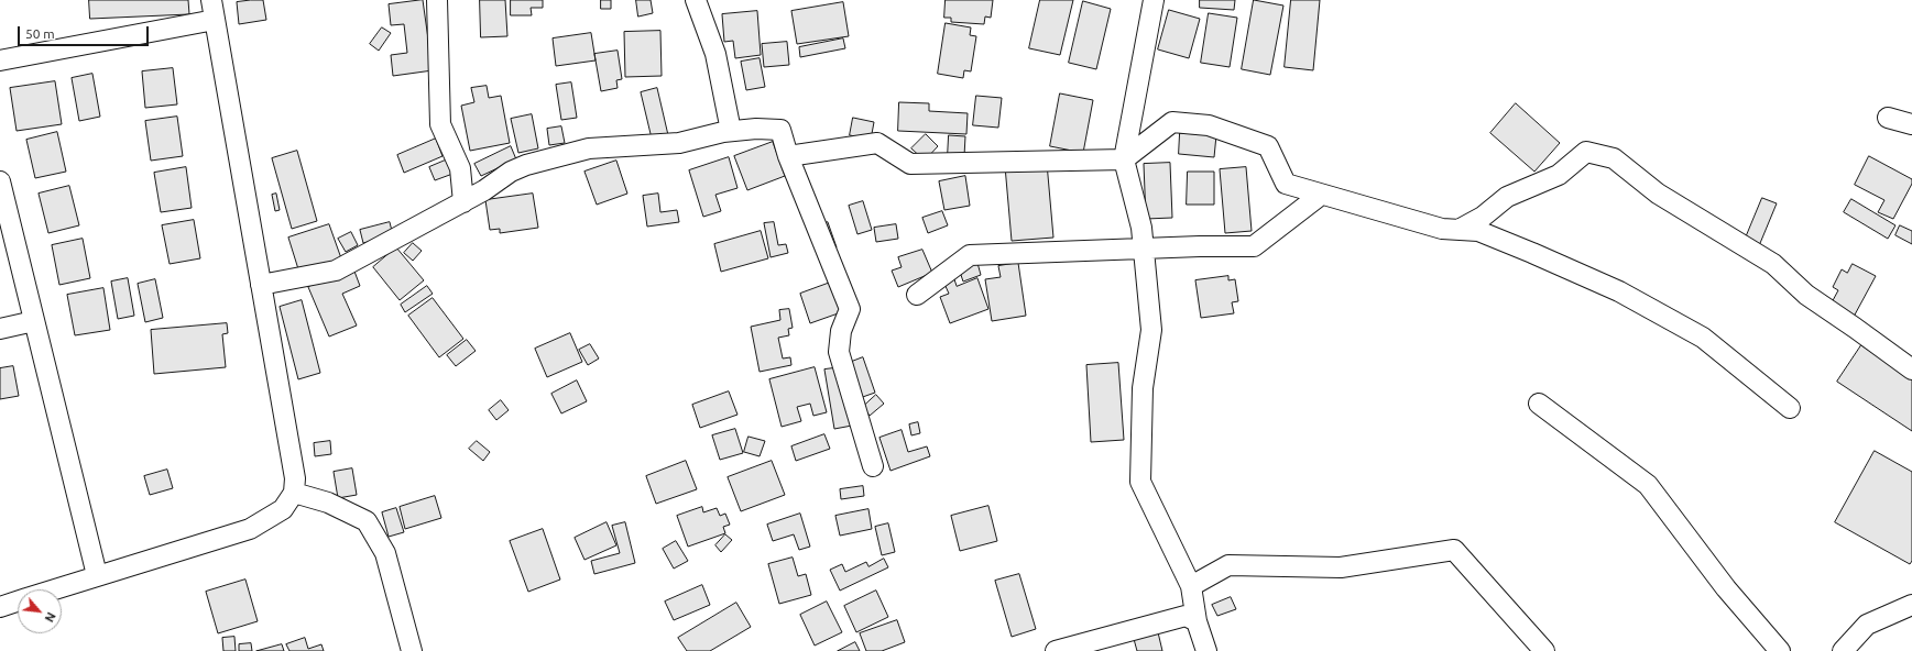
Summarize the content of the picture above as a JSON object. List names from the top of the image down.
{
  "scale_bar": "50 m",
  "north": "bottom right"
}
